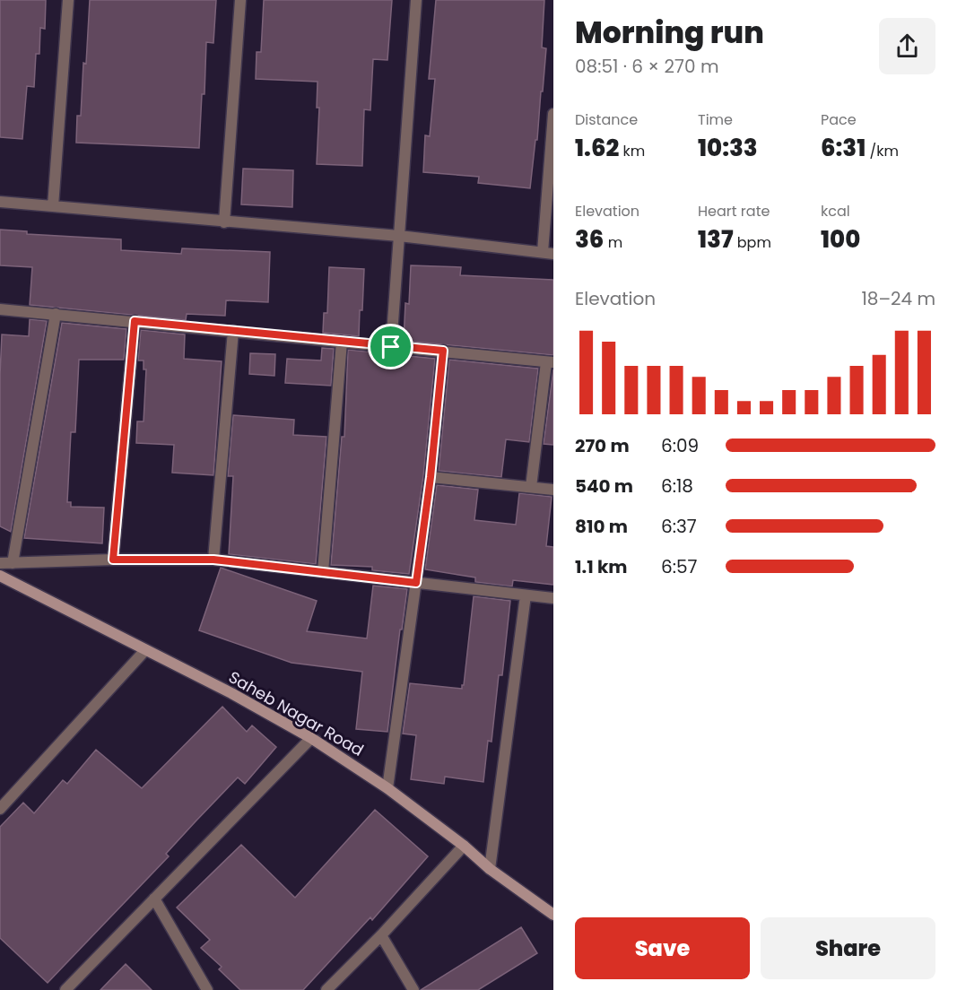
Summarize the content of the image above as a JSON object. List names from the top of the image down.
{
  "streets": {
    "street": ["Saheb Nagar Road"]
  },
  "page": {
    "heading": ["Morning run", "08:51 · 6 × 270 m"],
    "stats": [
      ["Distance", "1.62 km"],
      ["Time", "10:33"],
      ["Pace", "6:31 /km"],
      ["Elevation", "36 m"],
      ["Heart rate", "137 bpm"],
      ["kcal", "100"]
    ],
    "chart": ["Elevation", "18–24 m"],
    "list": [
      {
        "name": "270 m",
        "note": "6:09"
      },
      {
        "name": "540 m",
        "note": "6:18"
      },
      {
        "name": "810 m",
        "note": "6:37"
      },
      {
        "name": "1.1 km",
        "note": "6:57"
      }
    ],
    "buttons": ["Save", "Share"]
  }
}
